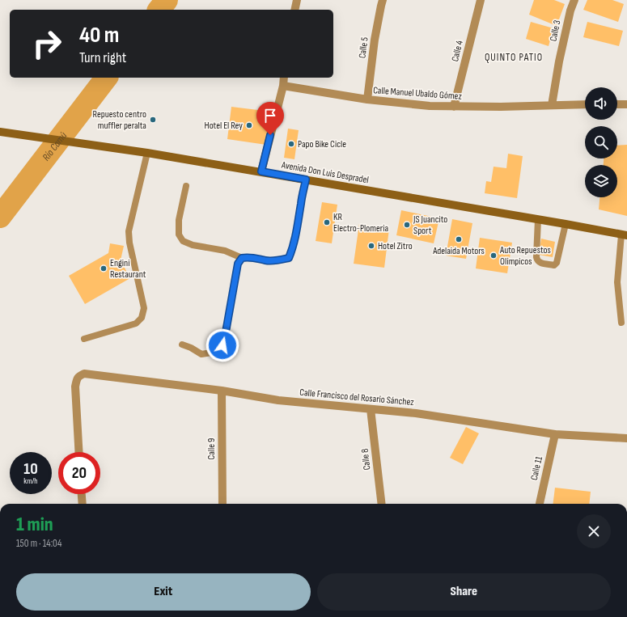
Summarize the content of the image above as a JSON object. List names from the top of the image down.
{
  "streets": {
    "main road": ["Avenida Don Luis Despradel"],
    "street": [
      "Calle 3",
      "Calle 5",
      "Calle 4",
      "Calle Manuel Ubaldo Gómez",
      "Calle Francisco del Rosario Sánchez",
      "Calle 9",
      "Calle 8",
      "Calle 11"
    ]
  },
  "crossings": [
    ["Calle 3", "Calle Manuel Ubaldo Gómez"],
    ["Calle 5", "Calle Manuel Ubaldo Gómez"],
    ["Calle 4", "Calle Manuel Ubaldo Gómez"],
    ["Calle Francisco del Rosario Sánchez", "Calle 9"],
    ["Calle Francisco del Rosario Sánchez", "Calle 8"],
    ["Calle Francisco del Rosario Sánchez", "Calle 11"]
  ],
  "districts": ["QUINTO PATIO"],
  "water": ["Río Camú"],
  "places": [
    "Repuesto centro muffler peralta",
    "Hotel El Rey",
    "Papo Bike Cicle",
    "KR Electro-Plomeria",
    "JS Juancito Sport",
    "Adelaida Motors",
    "Hotel Zitro",
    "Auto Repuestos Olimpicos",
    "Engini Restaurant"
  ],
  "page": {
    "turn": ["40 m", "Turn right"],
    "speed": "10 km/h",
    "limit": "20",
    "heading": ["1 min", "150 m · 14:04"],
    "buttons": ["Exit", "Share"]
  }
}
